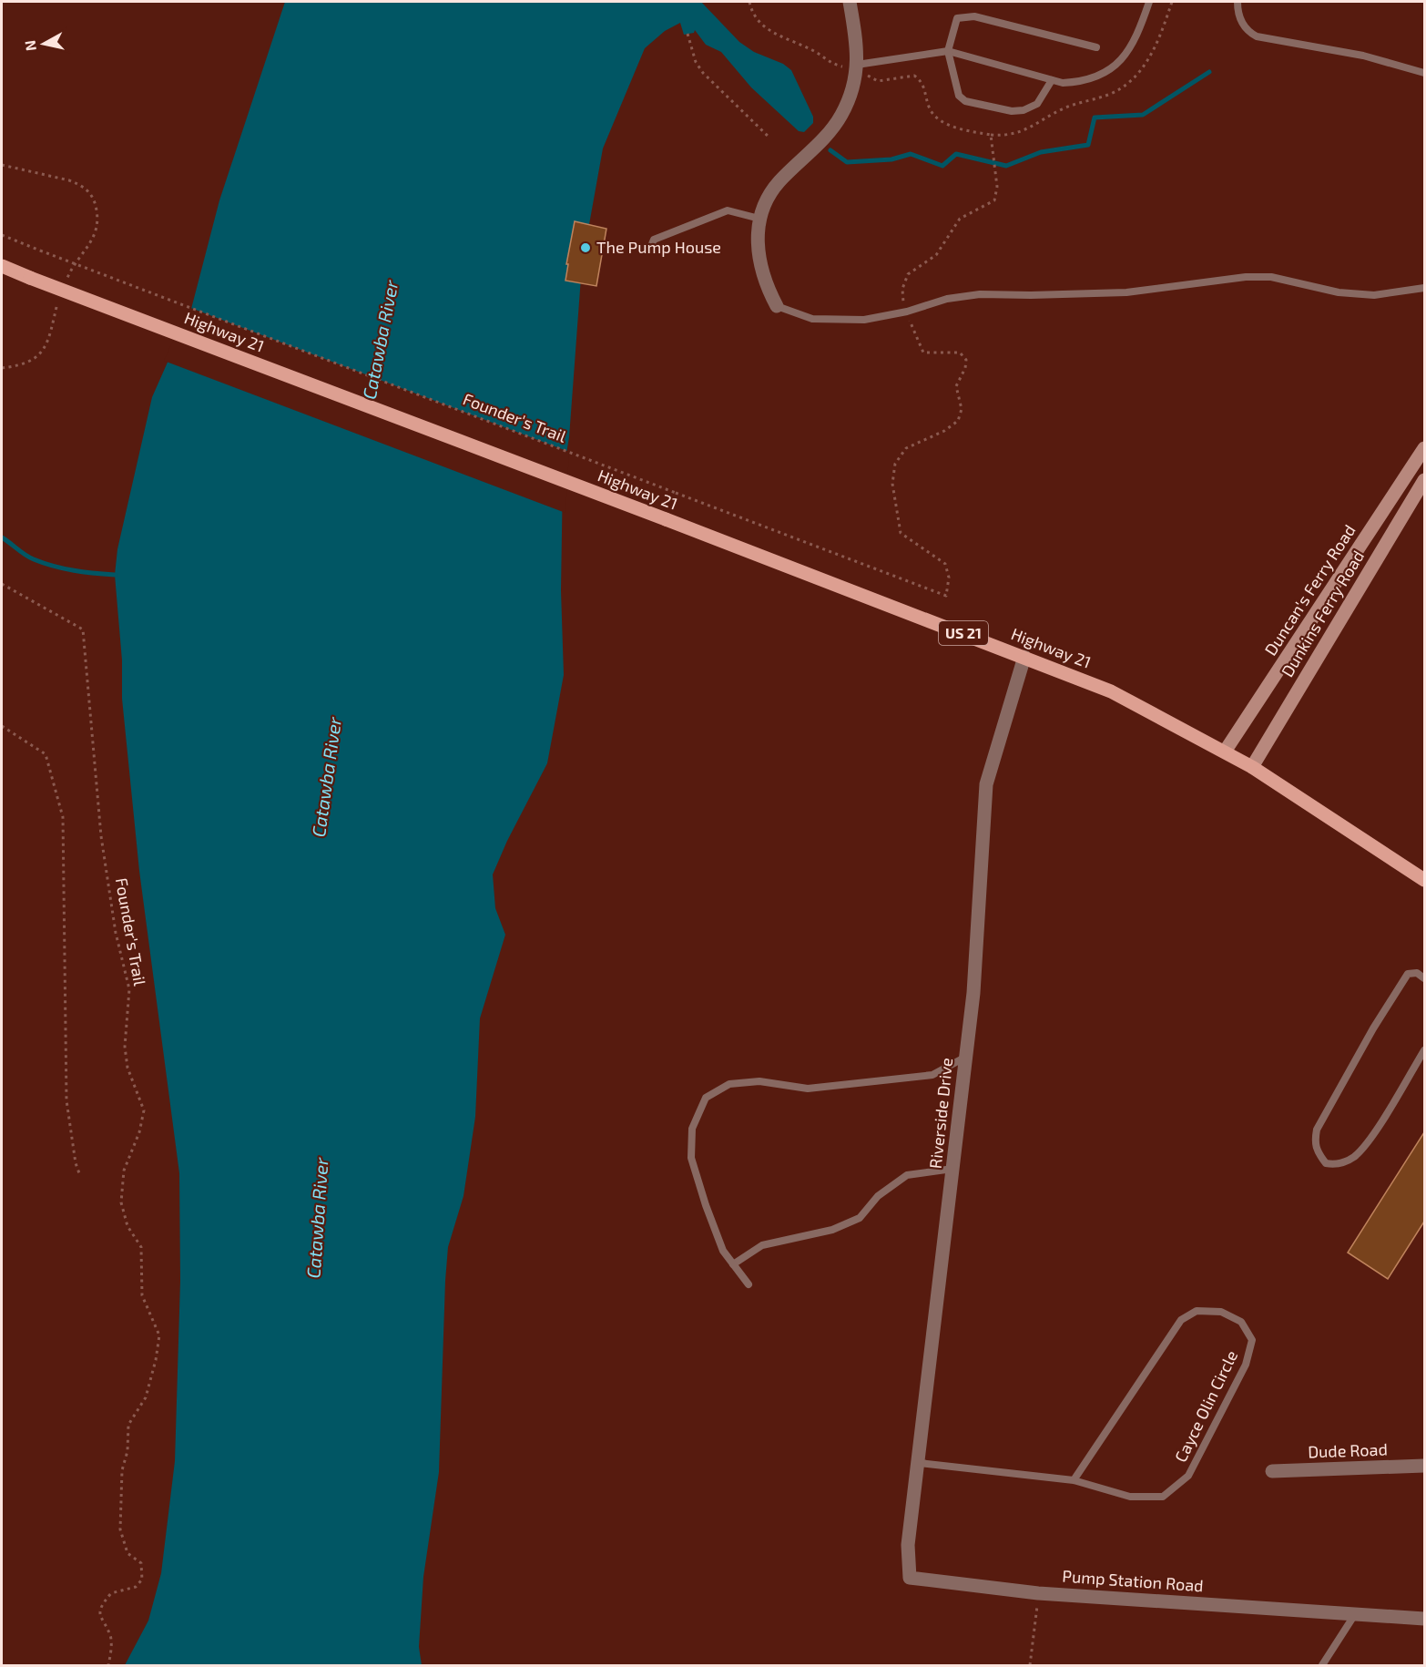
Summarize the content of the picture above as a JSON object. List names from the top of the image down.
{
  "streets": {
    "main road": ["Highway 21", "US 21"],
    "street": [
      "Duncan's Ferry Road",
      "Dunkins Ferry Road",
      "Riverside Drive",
      "Dude Road",
      "Pump Station Road"
    ],
    "lane": ["Cayce Olin Circle"],
    "path": ["Founder's Trail"]
  },
  "crossings": [
    ["Highway 21", "Duncan's Ferry Road"],
    ["Highway 21", "Dunkins Ferry Road"],
    ["Highway 21", "US 21"],
    ["Highway 21", "Riverside Drive"],
    ["Dunkins Ferry Road", "US 21"],
    ["Riverside Drive", "Cayce Olin Circle"],
    ["Riverside Drive", "Pump Station Road"]
  ],
  "water": ["Catawba River"],
  "places": ["The Pump House"],
  "north": "left"
}
